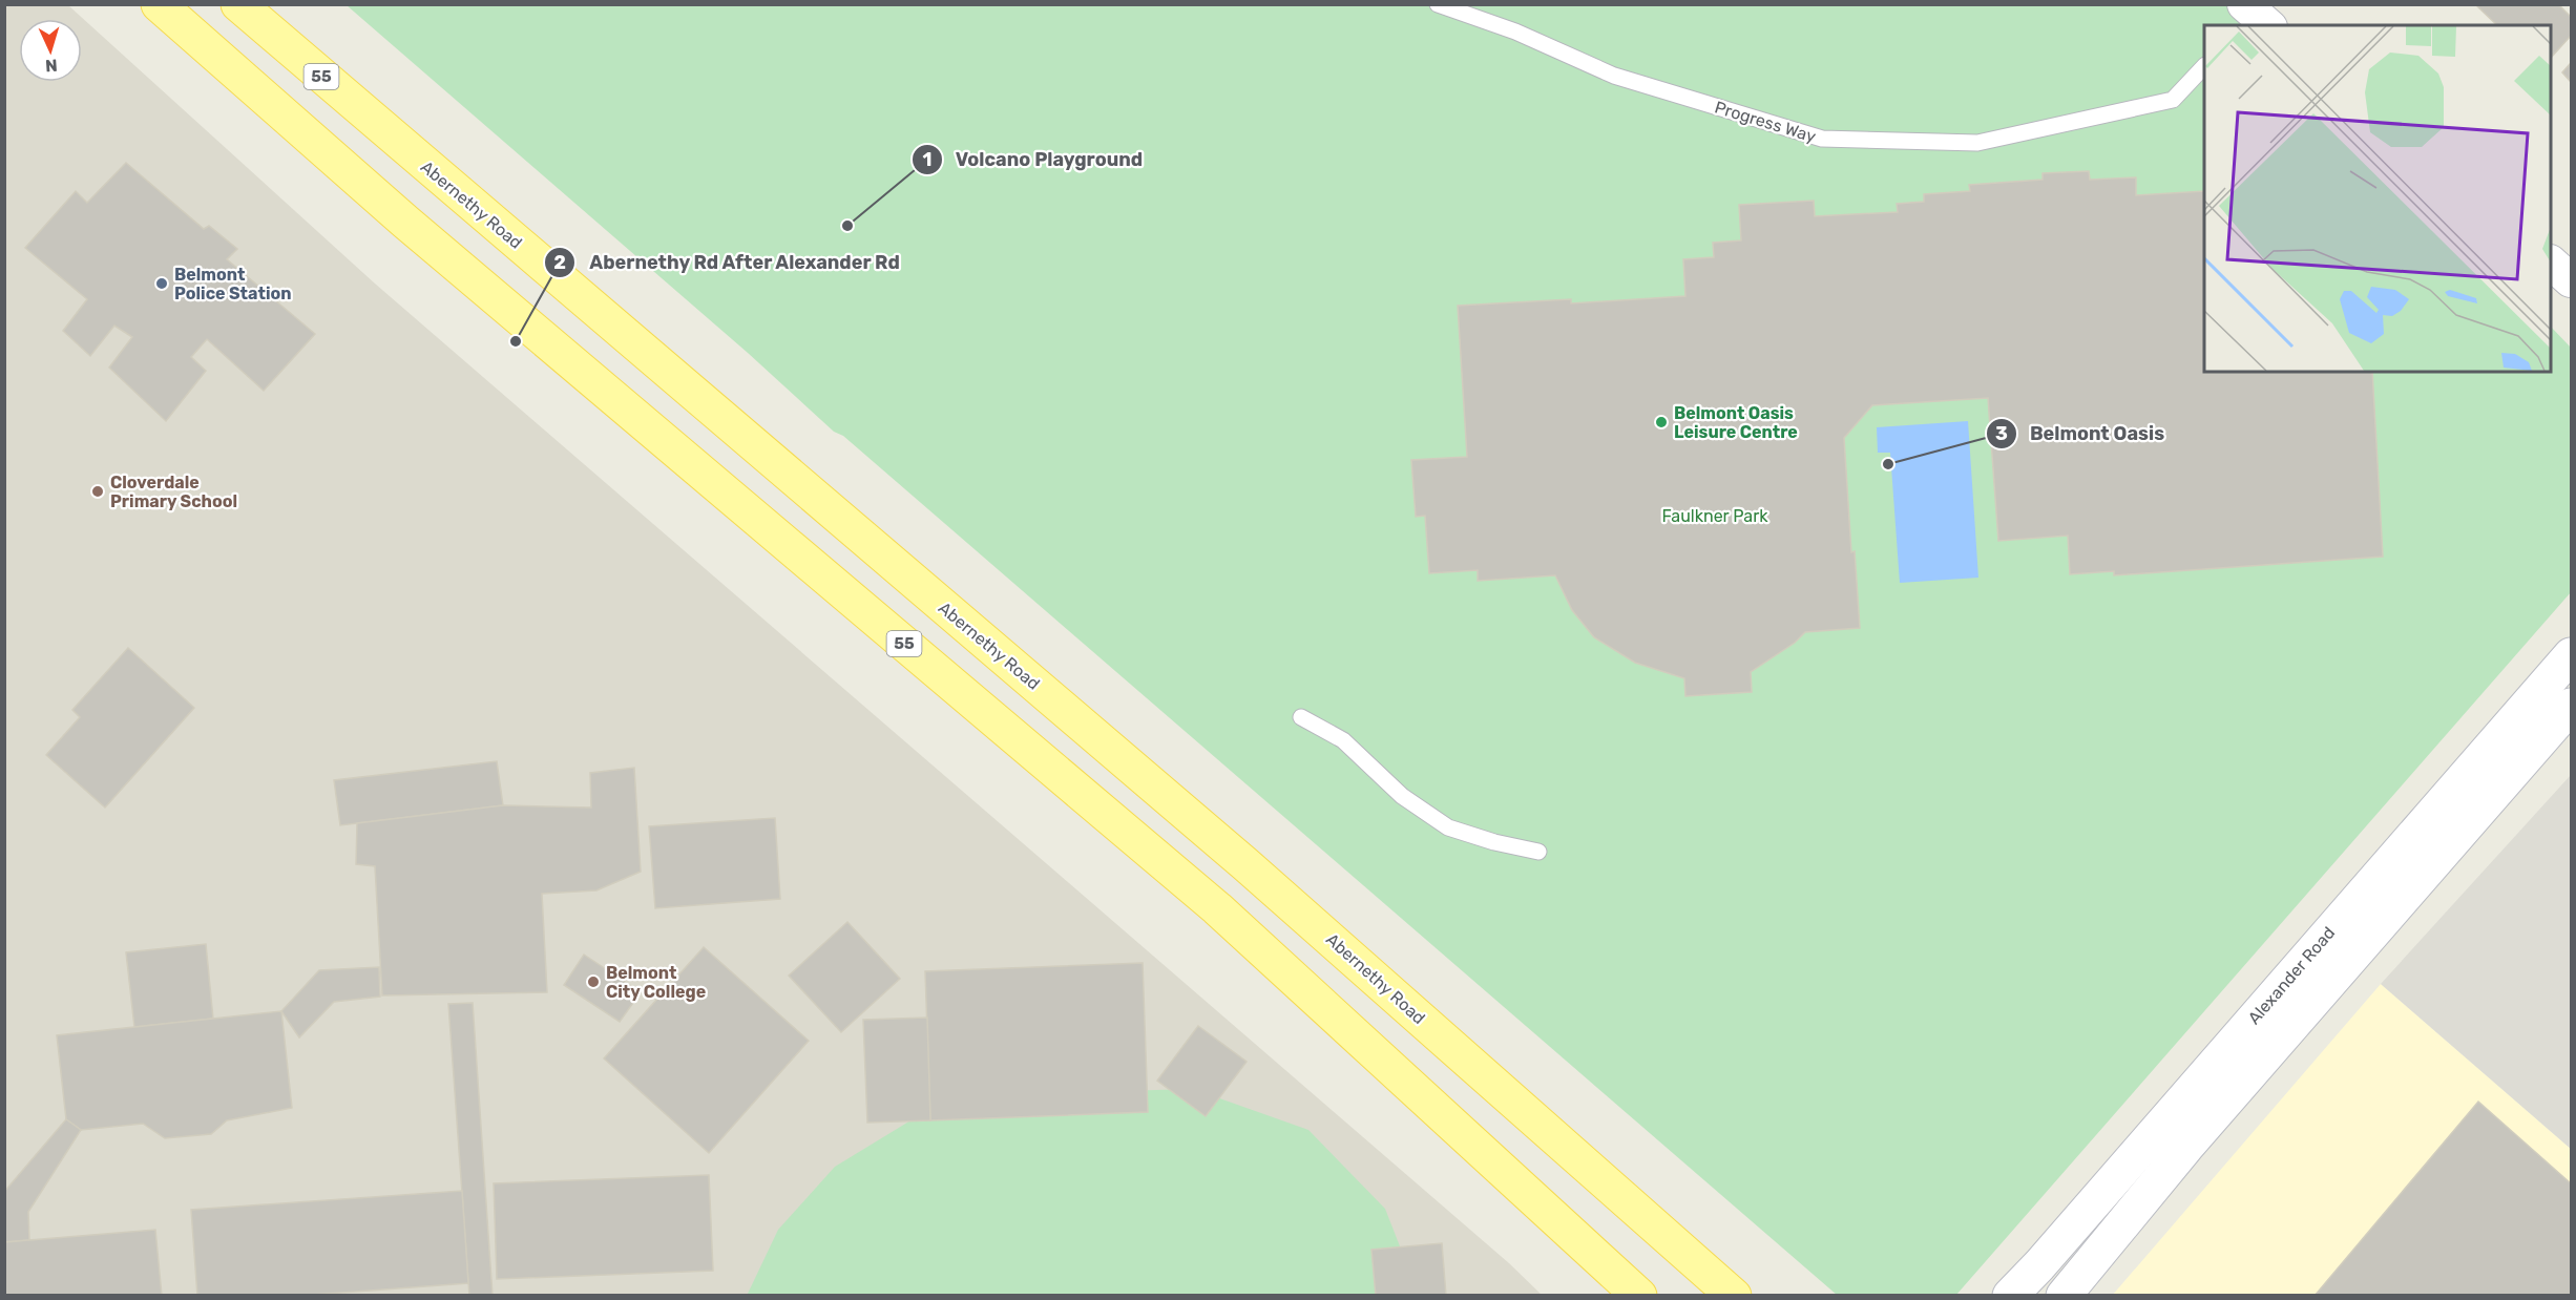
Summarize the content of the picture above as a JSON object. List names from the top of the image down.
{
  "streets": {
    "main road": ["55", "Abernethy Road", "Alexander Road"],
    "lane": ["Progress Way"]
  },
  "parks": ["Faulkner Park"],
  "places": [
    "Volcano Playground",
    "Belmont Police Station",
    "Abernethy Rd After Alexander Rd",
    "Belmont Oasis Leisure Centre",
    "Belmont Oasis",
    "Cloverdale Primary School",
    "Belmont City College"
  ],
  "north": "bottom"
}
